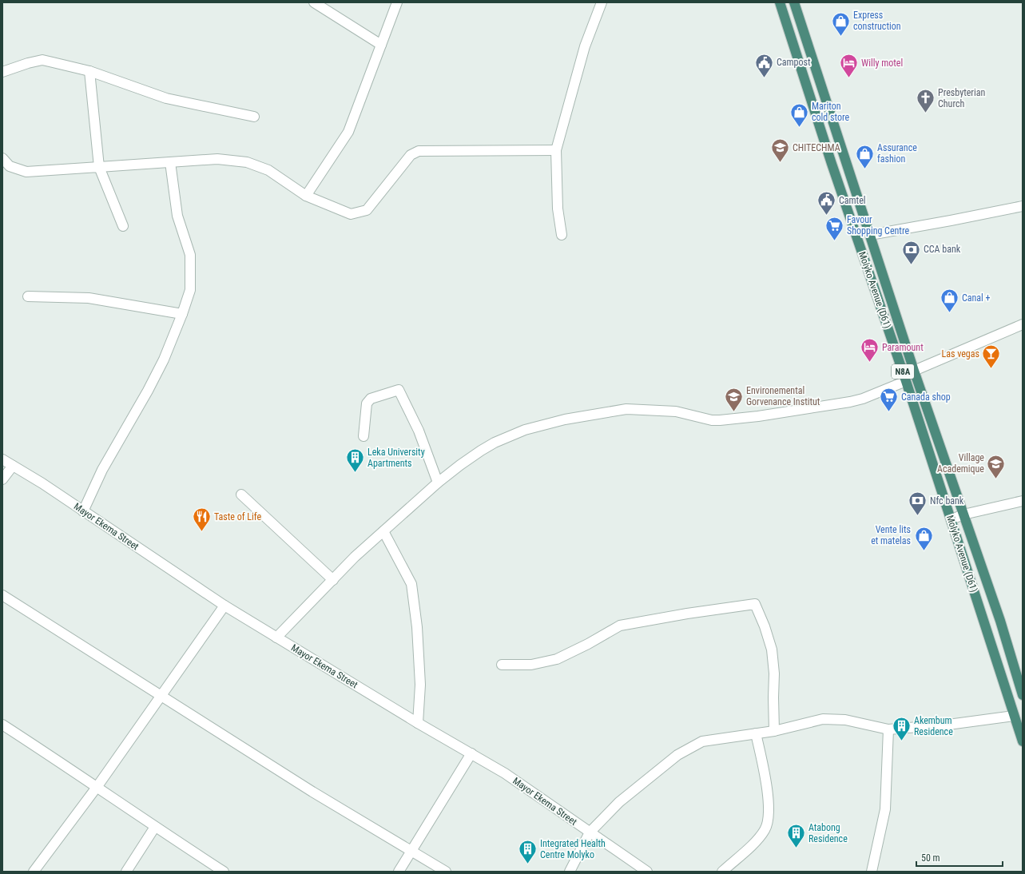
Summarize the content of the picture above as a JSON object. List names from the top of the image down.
{
  "streets": {
    "highway": ["Molyko Avenue (D61)", "N8A"],
    "street": ["Mayor Ekema Street"]
  },
  "places": {
    "shop": [
      "Express construction",
      "Mariton cold store",
      "Assurance fashion",
      "Canal +",
      "Vente lits et matelas"
    ],
    "public building": ["Campost", "Camtel"],
    "hotel": ["Willy motel", "Paramount"],
    "church": ["Presbyterian Church"],
    "school or university": ["CHITECHMA", "Environemental Gorvenance Institut", "Village Academique"],
    "supermarket": ["Favour Shopping Centre", "Canada shop"],
    "bank": ["CCA bank", "Nfc bank"],
    "bar": ["Las vegas"],
    "building": [
      "Leka University Apartments",
      "Akembum Residence",
      "Atabong Residence",
      "Integrated Health Centre Molyko"
    ],
    "restaurant": ["Taste of Life"]
  },
  "scale_bar": "50 m"
}
